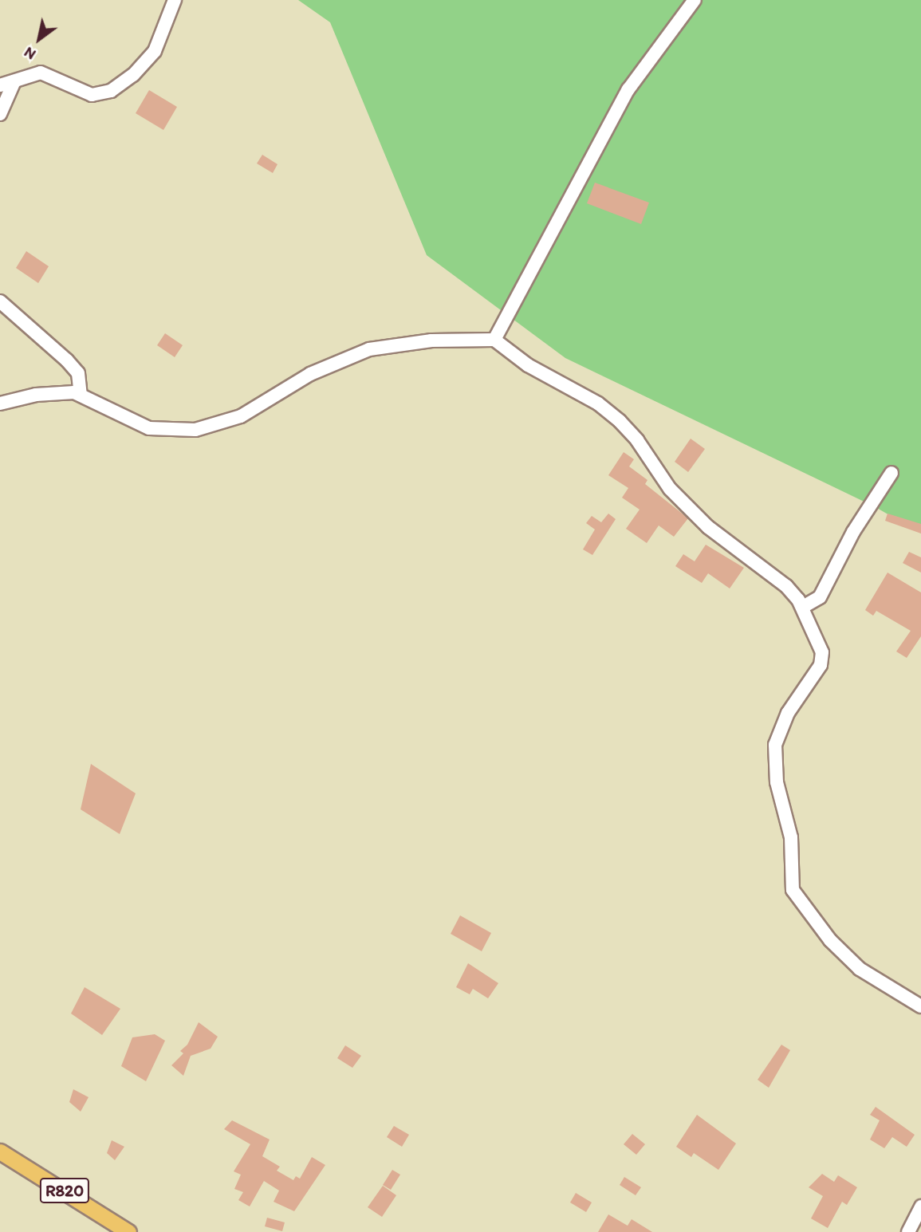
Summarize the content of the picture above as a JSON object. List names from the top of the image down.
{
  "streets": {
    "main road": ["R820"]
  },
  "north": "bottom left"
}
